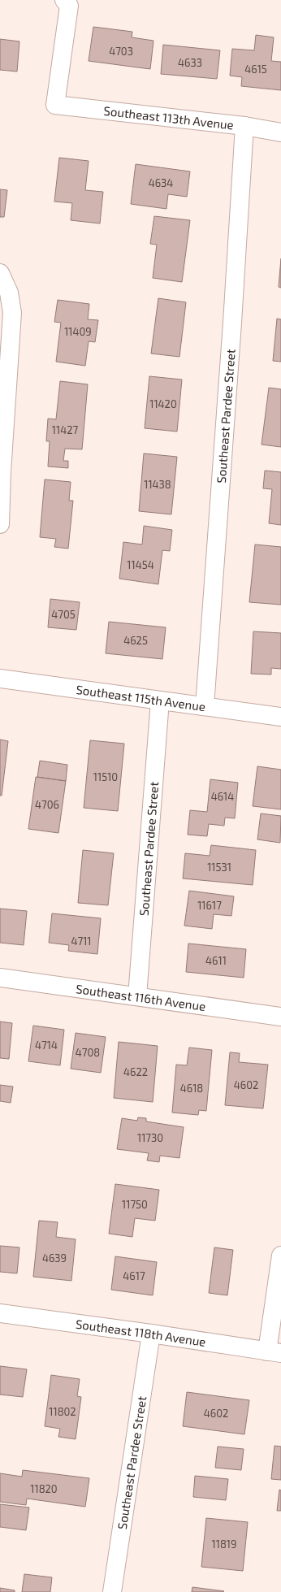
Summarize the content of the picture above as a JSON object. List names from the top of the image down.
{
  "streets": {
    "street": [
      "Southeast 113th Avenue",
      "Southeast Pardee Street",
      "Southeast 115th Avenue",
      "Southeast 116th Avenue",
      "Southeast 118th Avenue"
    ]
  },
  "crossings": [
    ["Southeast 113th Avenue", "Southeast Pardee Street"],
    ["Southeast Pardee Street", "Southeast 115th Avenue"],
    ["Southeast Pardee Street", "Southeast 116th Avenue"],
    ["Southeast Pardee Street", "Southeast 118th Avenue"]
  ],
  "house_numbers": [
    "4703",
    "4633",
    "4615",
    "4634",
    "11409",
    "11420",
    "11427",
    "11438",
    "11454",
    "4705",
    "4625",
    "11510",
    "4614",
    "4706",
    "11531",
    "11617",
    "4711",
    "4611",
    "4714",
    "4708",
    "4622",
    "4602",
    "4618",
    "11730",
    "11750",
    "4639",
    "4617",
    "11802",
    "4602",
    "11820",
    "11819"
  ]
}
